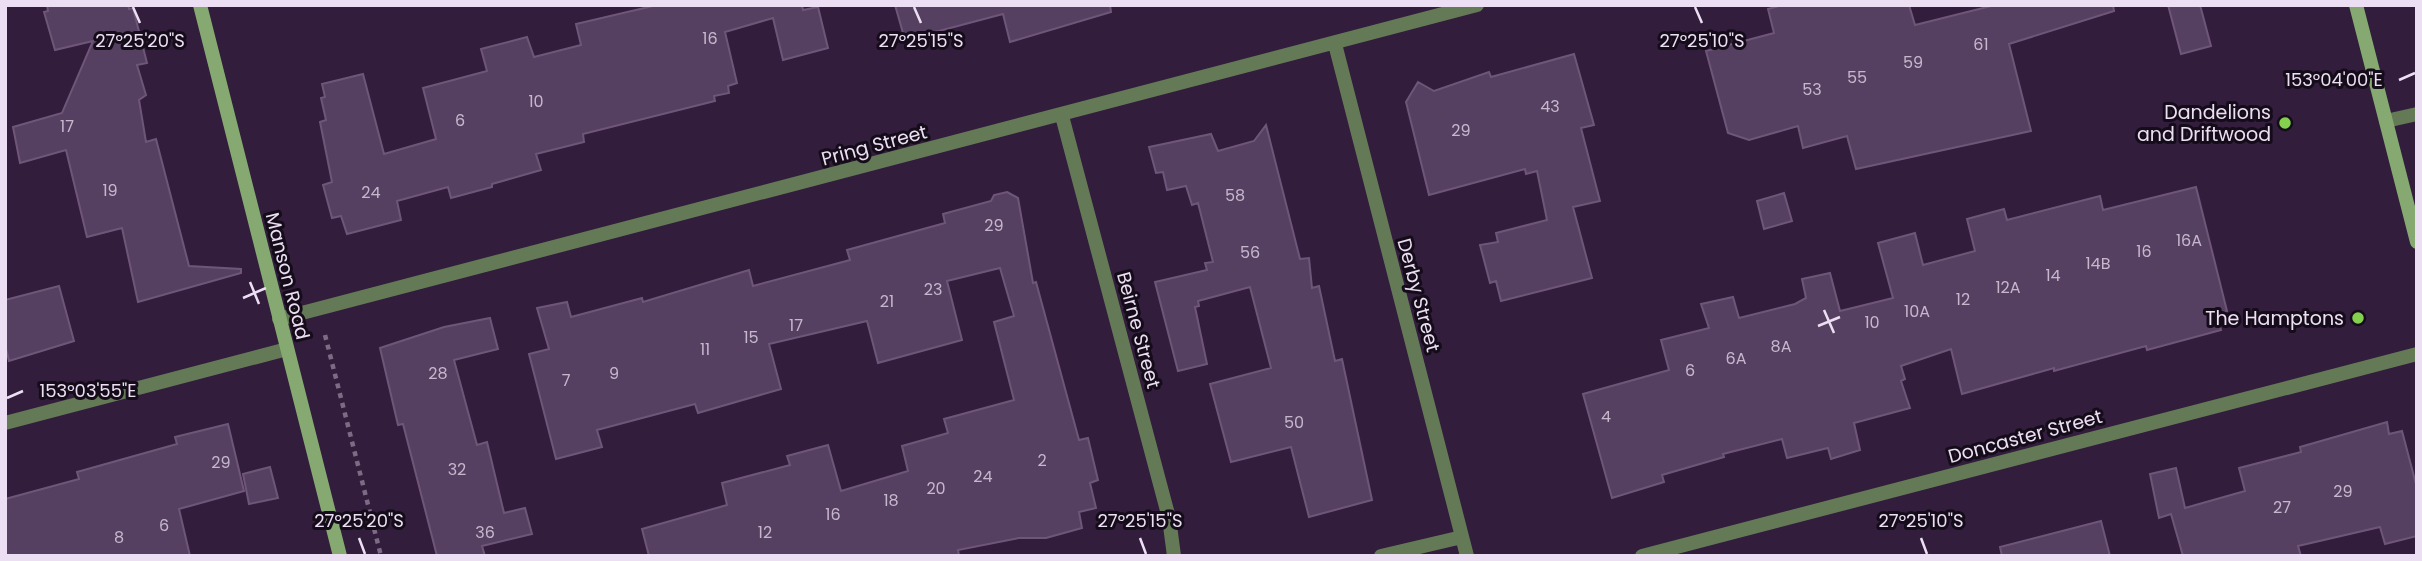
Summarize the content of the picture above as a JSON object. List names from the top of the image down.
{
  "streets": {
    "street": [
      "Pring Street",
      "Manson Road",
      "Derby Street",
      "Beirne Street",
      "Doncaster Street"
    ]
  },
  "crossings": [
    ["Pring Street", "Manson Road"],
    ["Pring Street", "Derby Street"],
    ["Pring Street", "Beirne Street"]
  ],
  "places": ["Dandelions and Driftwood", "The Hamptons"],
  "house_numbers": [
    "16",
    "61",
    "59",
    "55",
    "53",
    "10",
    "43",
    "6",
    "17",
    "29",
    "19",
    "24",
    "58",
    "29",
    "16A",
    "16",
    "56",
    "14B",
    "14",
    "12A",
    "23",
    "12",
    "21",
    "10A",
    "10",
    "17",
    "15",
    "8A",
    "11",
    "6A",
    "6",
    "28",
    "9",
    "7",
    "4",
    "50",
    "2",
    "29",
    "32",
    "24",
    "20",
    "29",
    "18",
    "27",
    "16",
    "6",
    "36",
    "12",
    "8"
  ],
  "coordinates": [
    "27°25'20\"S",
    "27°25'15\"S",
    "27°25'10\"S",
    "153°04'00\"E",
    "153°03'55\"E"
  ]
}
